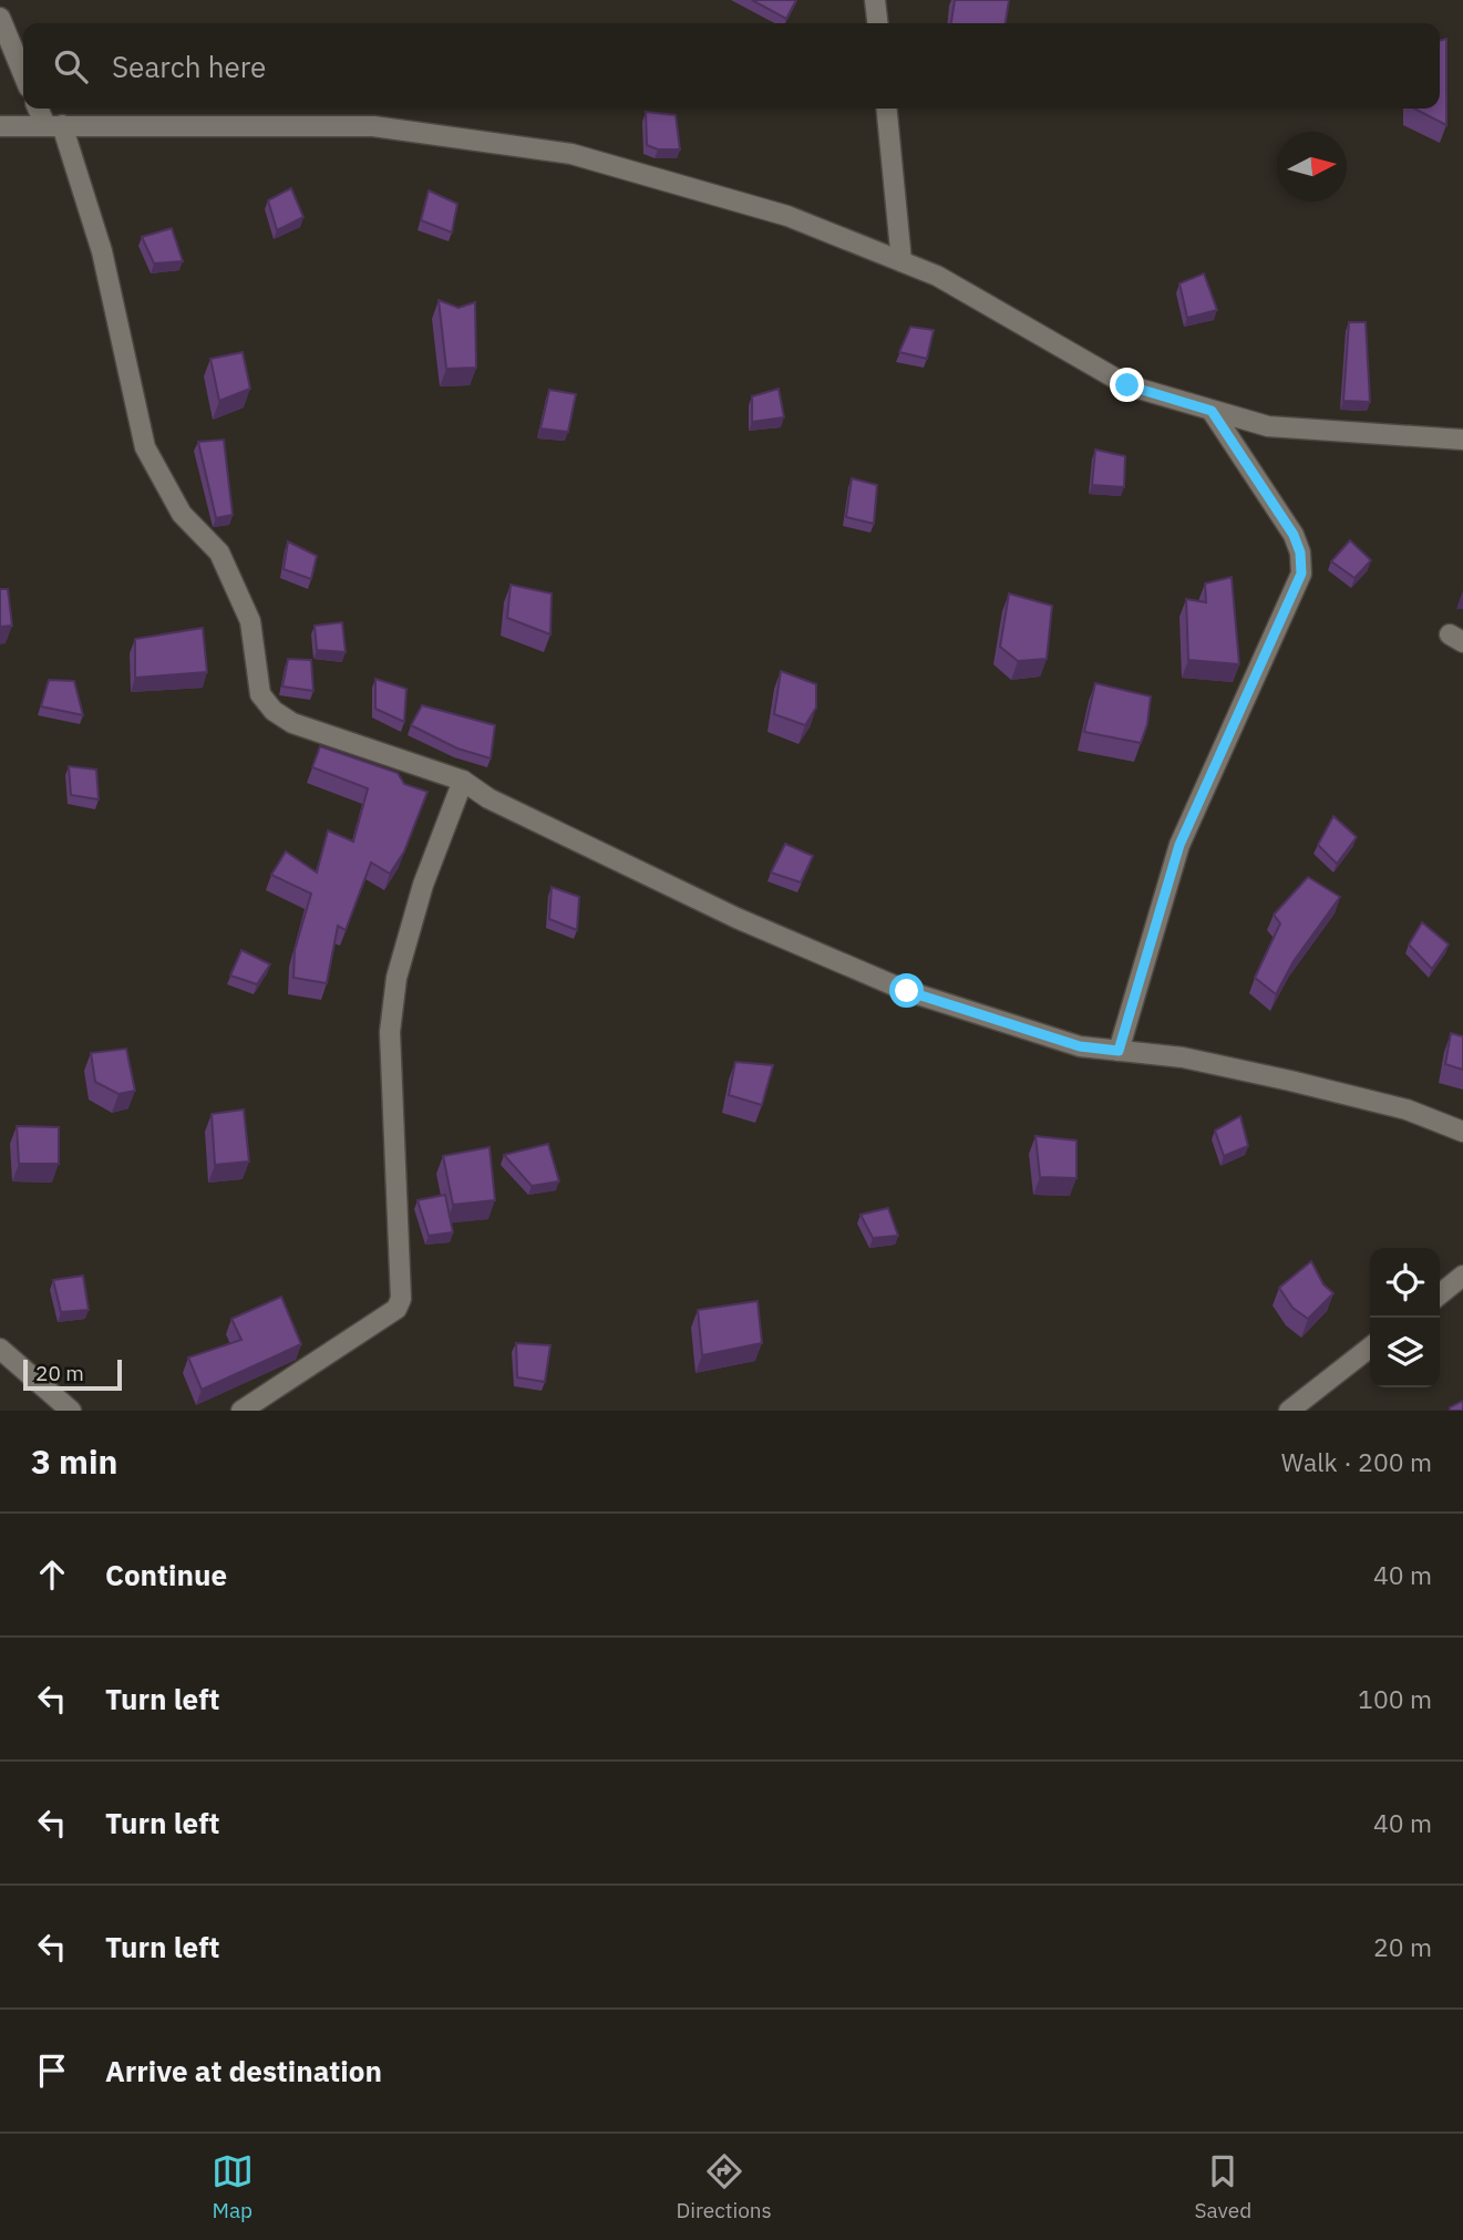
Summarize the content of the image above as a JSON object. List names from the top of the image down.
{
  "scale_bar": "20 m",
  "north": "right",
  "page": {
    "search": "Search here",
    "scale": "20 m",
    "heading": ["3 min", "Walk · 200 m"],
    "list": [
      ["Continue", "40 m"],
      ["Turn left", "100 m"],
      ["Turn left", "40 m"],
      ["Turn left", "20 m"],
      "Arrive at destination"
    ],
    "nav": ["Map", "Directions", "Saved"]
  }
}
